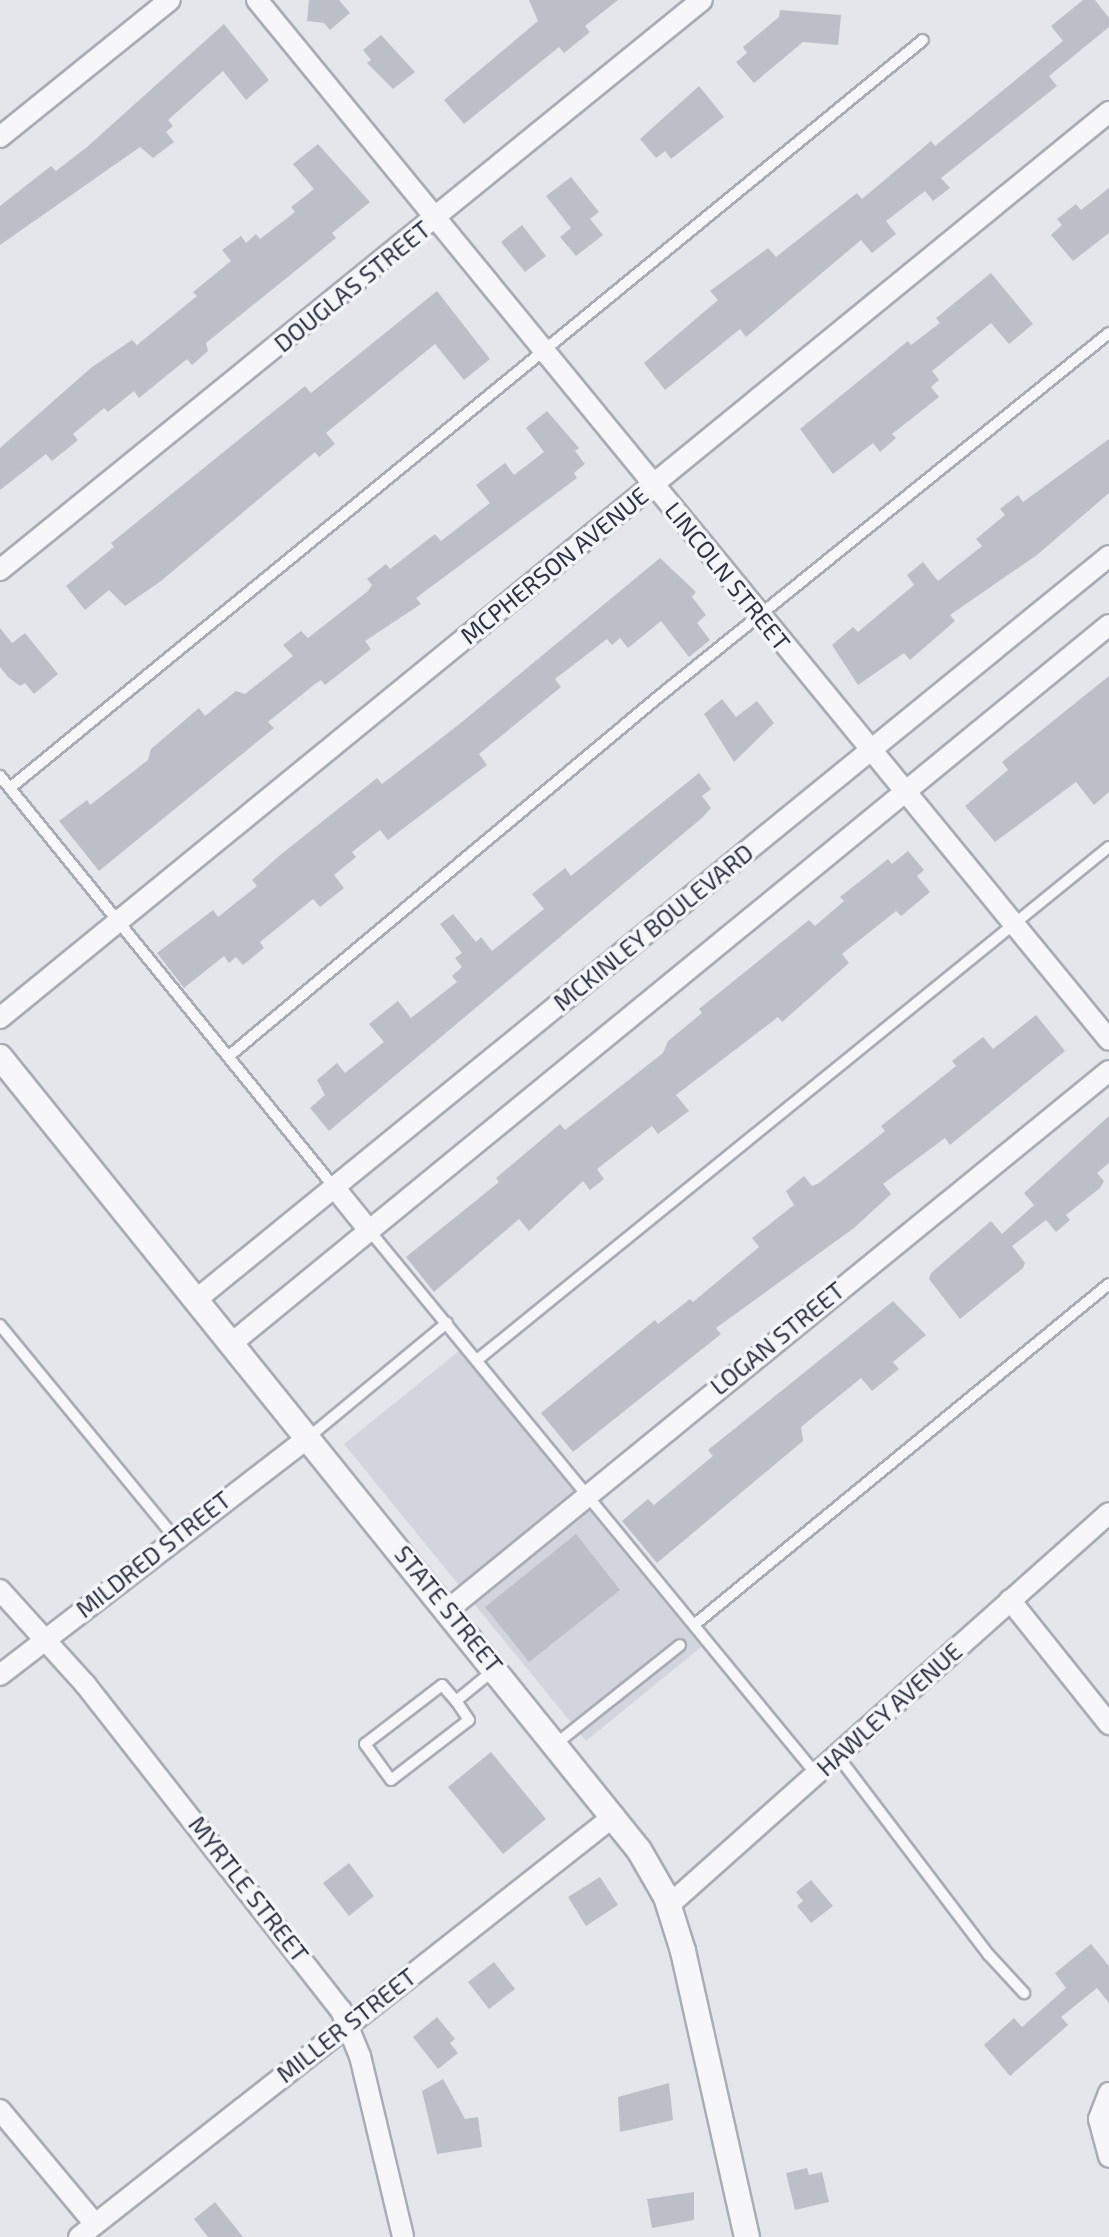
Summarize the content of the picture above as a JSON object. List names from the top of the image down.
{
  "streets": {
    "street": [
      "DOUGLAS STREET",
      "MCPHERSON AVENUE",
      "LINCOLN STREET",
      "MCKINLEY BOULEVARD",
      "LOGAN STREET",
      "MILDRED STREET",
      "STATE STREET",
      "HAWLEY AVENUE",
      "MYRTLE STREET",
      "MILLER STREET"
    ]
  },
  "crossings": [
    ["DOUGLAS STREET", "LINCOLN STREET"],
    ["MCPHERSON AVENUE", "LINCOLN STREET"],
    ["LINCOLN STREET", "MCKINLEY BOULEVARD"],
    ["MCKINLEY BOULEVARD", "STATE STREET"],
    ["LOGAN STREET", "STATE STREET"],
    ["MILDRED STREET", "STATE STREET"],
    ["MILDRED STREET", "MYRTLE STREET"],
    ["STATE STREET", "HAWLEY AVENUE"],
    ["STATE STREET", "MILLER STREET"],
    ["MYRTLE STREET", "MILLER STREET"]
  ]
}
